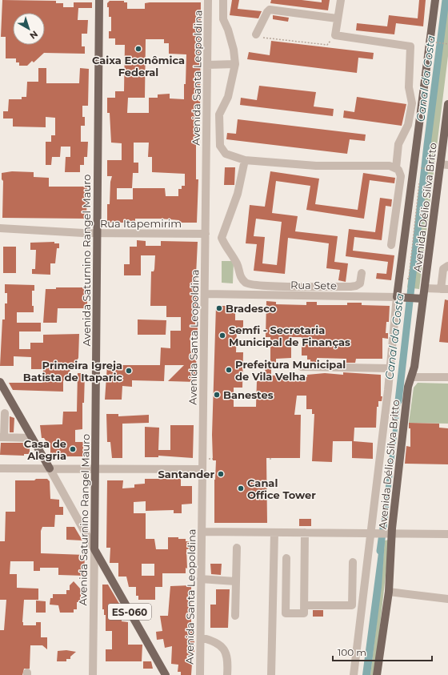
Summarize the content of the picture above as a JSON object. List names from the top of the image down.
{
  "streets": {
    "main road": [
      "Avenida Délio Silva Britto",
      "Avenida Saturnino Rangel Mauro",
      "Rua Sete",
      "ES-060"
    ],
    "street": ["Avenida Santa Leopoldina", "Rua Itapemirim"]
  },
  "crossings": [
    ["Avenida Santa Leopoldina", "Rua Itapemirim"],
    ["Avenida Santa Leopoldina", "Rua Sete"],
    ["Avenida Délio Silva Britto", "Rua Sete"],
    ["Rua Itapemirim", "Avenida Saturnino Rangel Mauro"],
    ["Avenida Saturnino Rangel Mauro", "ES-060"]
  ],
  "water": ["Canal da Costa"],
  "places": [
    "Caixa Econômica Federal",
    "Bradesco",
    "Semfi - Secretaria Municipal de Finanças",
    "Prefeitura Municipal de Vila Velha",
    "Primeira Igreja Batista de Itaparic",
    "Banestes",
    "Casa de Alegria",
    "Santander",
    "Canal Office Tower"
  ],
  "scale_bar": "100 m",
  "north": "bottom right"
}
